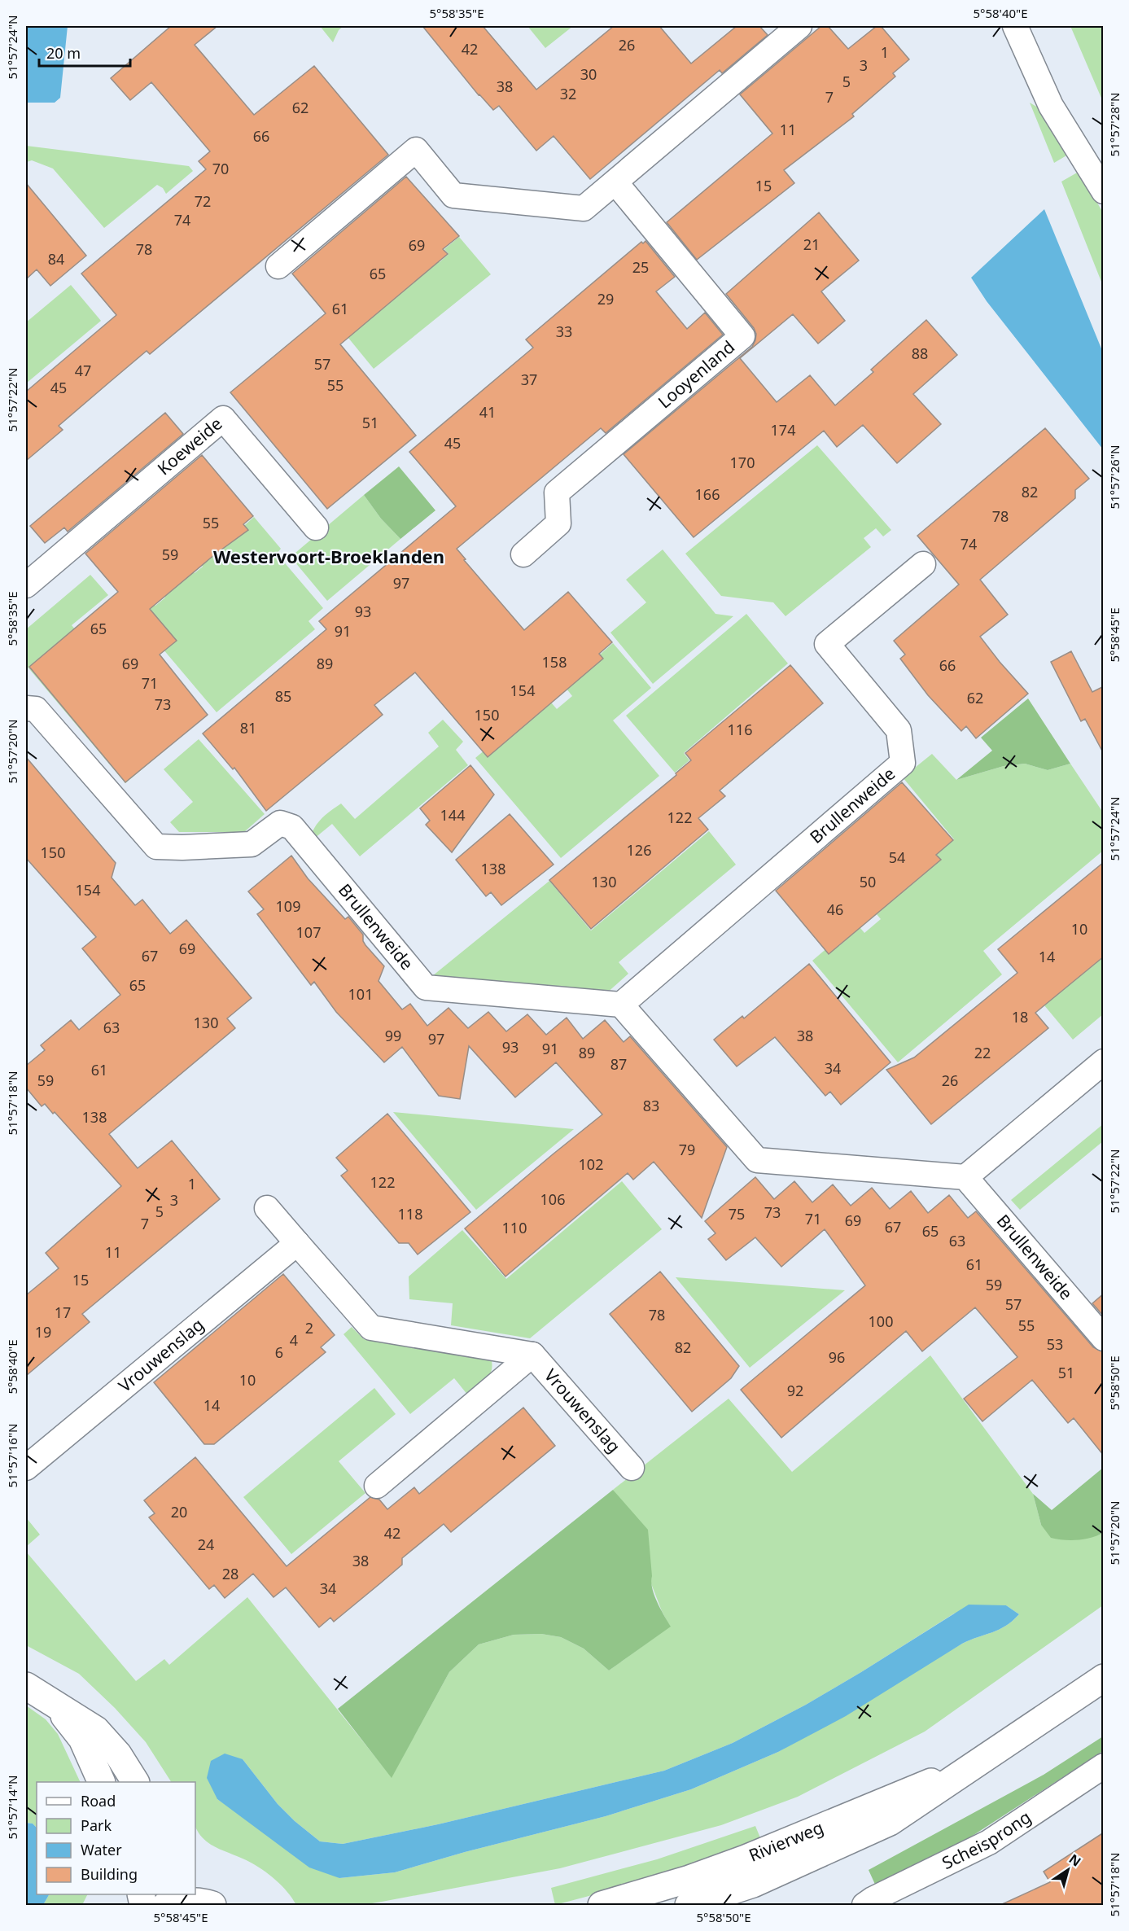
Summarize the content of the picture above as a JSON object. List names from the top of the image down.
{
  "streets": {
    "street": [
      "Looyenland",
      "Koeweide",
      "Brullenweide",
      "Vrouwenslag",
      "Scheisprong",
      "Rivierweg"
    ]
  },
  "districts": ["Westervoort-Broeklanden"],
  "house_numbers": [
    "26",
    "42",
    "1",
    "3",
    "30",
    "5",
    "38",
    "32",
    "7",
    "62",
    "11",
    "66",
    "70",
    "15",
    "72",
    "74",
    "21",
    "69",
    "78",
    "84",
    "25",
    "65",
    "29",
    "61",
    "33",
    "88",
    "57",
    "47",
    "37",
    "55",
    "45",
    "41",
    "51",
    "174",
    "45",
    "170",
    "82",
    "166",
    "78",
    "55",
    "74",
    "59",
    "97",
    "93",
    "65",
    "91",
    "158",
    "69",
    "89",
    "66",
    "71",
    "154",
    "85",
    "62",
    "73",
    "150",
    "81",
    "116",
    "144",
    "122",
    "126",
    "150",
    "54",
    "138",
    "130",
    "50",
    "154",
    "109",
    "46",
    "10",
    "107",
    "69",
    "67",
    "14",
    "65",
    "101",
    "18",
    "130",
    "63",
    "99",
    "38",
    "97",
    "93",
    "91",
    "89",
    "22",
    "87",
    "34",
    "61",
    "59",
    "26",
    "83",
    "138",
    "79",
    "102",
    "122",
    "1",
    "106",
    "3",
    "5",
    "73",
    "118",
    "75",
    "71",
    "69",
    "7",
    "67",
    "110",
    "65",
    "63",
    "11",
    "61",
    "15",
    "59",
    "57",
    "17",
    "78",
    "100",
    "55",
    "2",
    "19",
    "4",
    "53",
    "82",
    "6",
    "96",
    "51",
    "10",
    "92",
    "14",
    "20",
    "42",
    "24",
    "38",
    "28",
    "34"
  ],
  "legend": [
    "Road",
    "Park",
    "Water",
    "Building"
  ],
  "scale_bar": "20 m",
  "north": "top right",
  "coordinates": [
    "5°58'35\"E",
    "5°58'40\"E",
    "51°57'24\"N",
    "51°57'28\"N",
    "51°57'22\"N",
    "51°57'26\"N",
    "5°58'45\"E",
    "51°57'20\"N",
    "51°57'18\"N",
    "5°58'50\"E",
    "51°57'16\"N",
    "51°57'14\"N"
  ]
}
